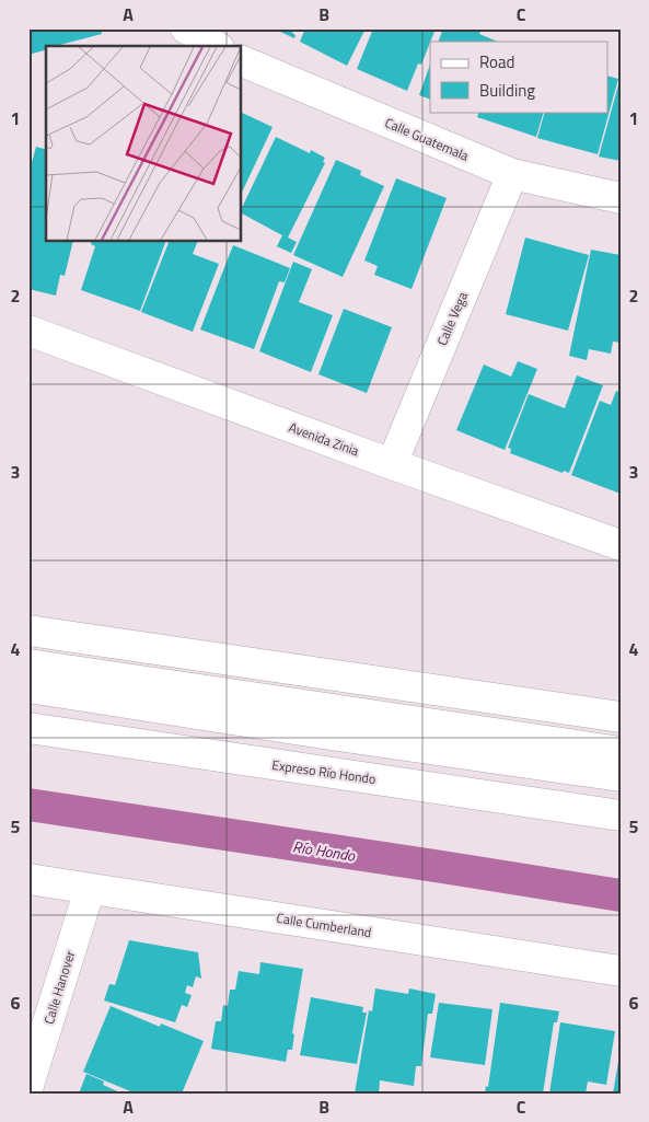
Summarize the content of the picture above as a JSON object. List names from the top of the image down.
{
  "streets": {
    "main road": [
      "Calle Guatemala",
      "Calle Vega",
      "Avenida Zinia",
      "Expreso Río Hondo",
      "Calle Cumberland",
      "Calle Hanover"
    ]
  },
  "crossings": [
    ["Calle Guatemala", "Calle Vega"],
    ["Calle Vega", "Avenida Zinia"],
    ["Calle Cumberland", "Calle Hanover"]
  ],
  "water": ["Río Hondo"],
  "legend": ["Road", "Building"],
  "grid": {
    "columns": ["A", "B", "C"],
    "rows": [
      "1",
      "2",
      "3",
      "4",
      "5",
      "6"
    ]
  }
}
